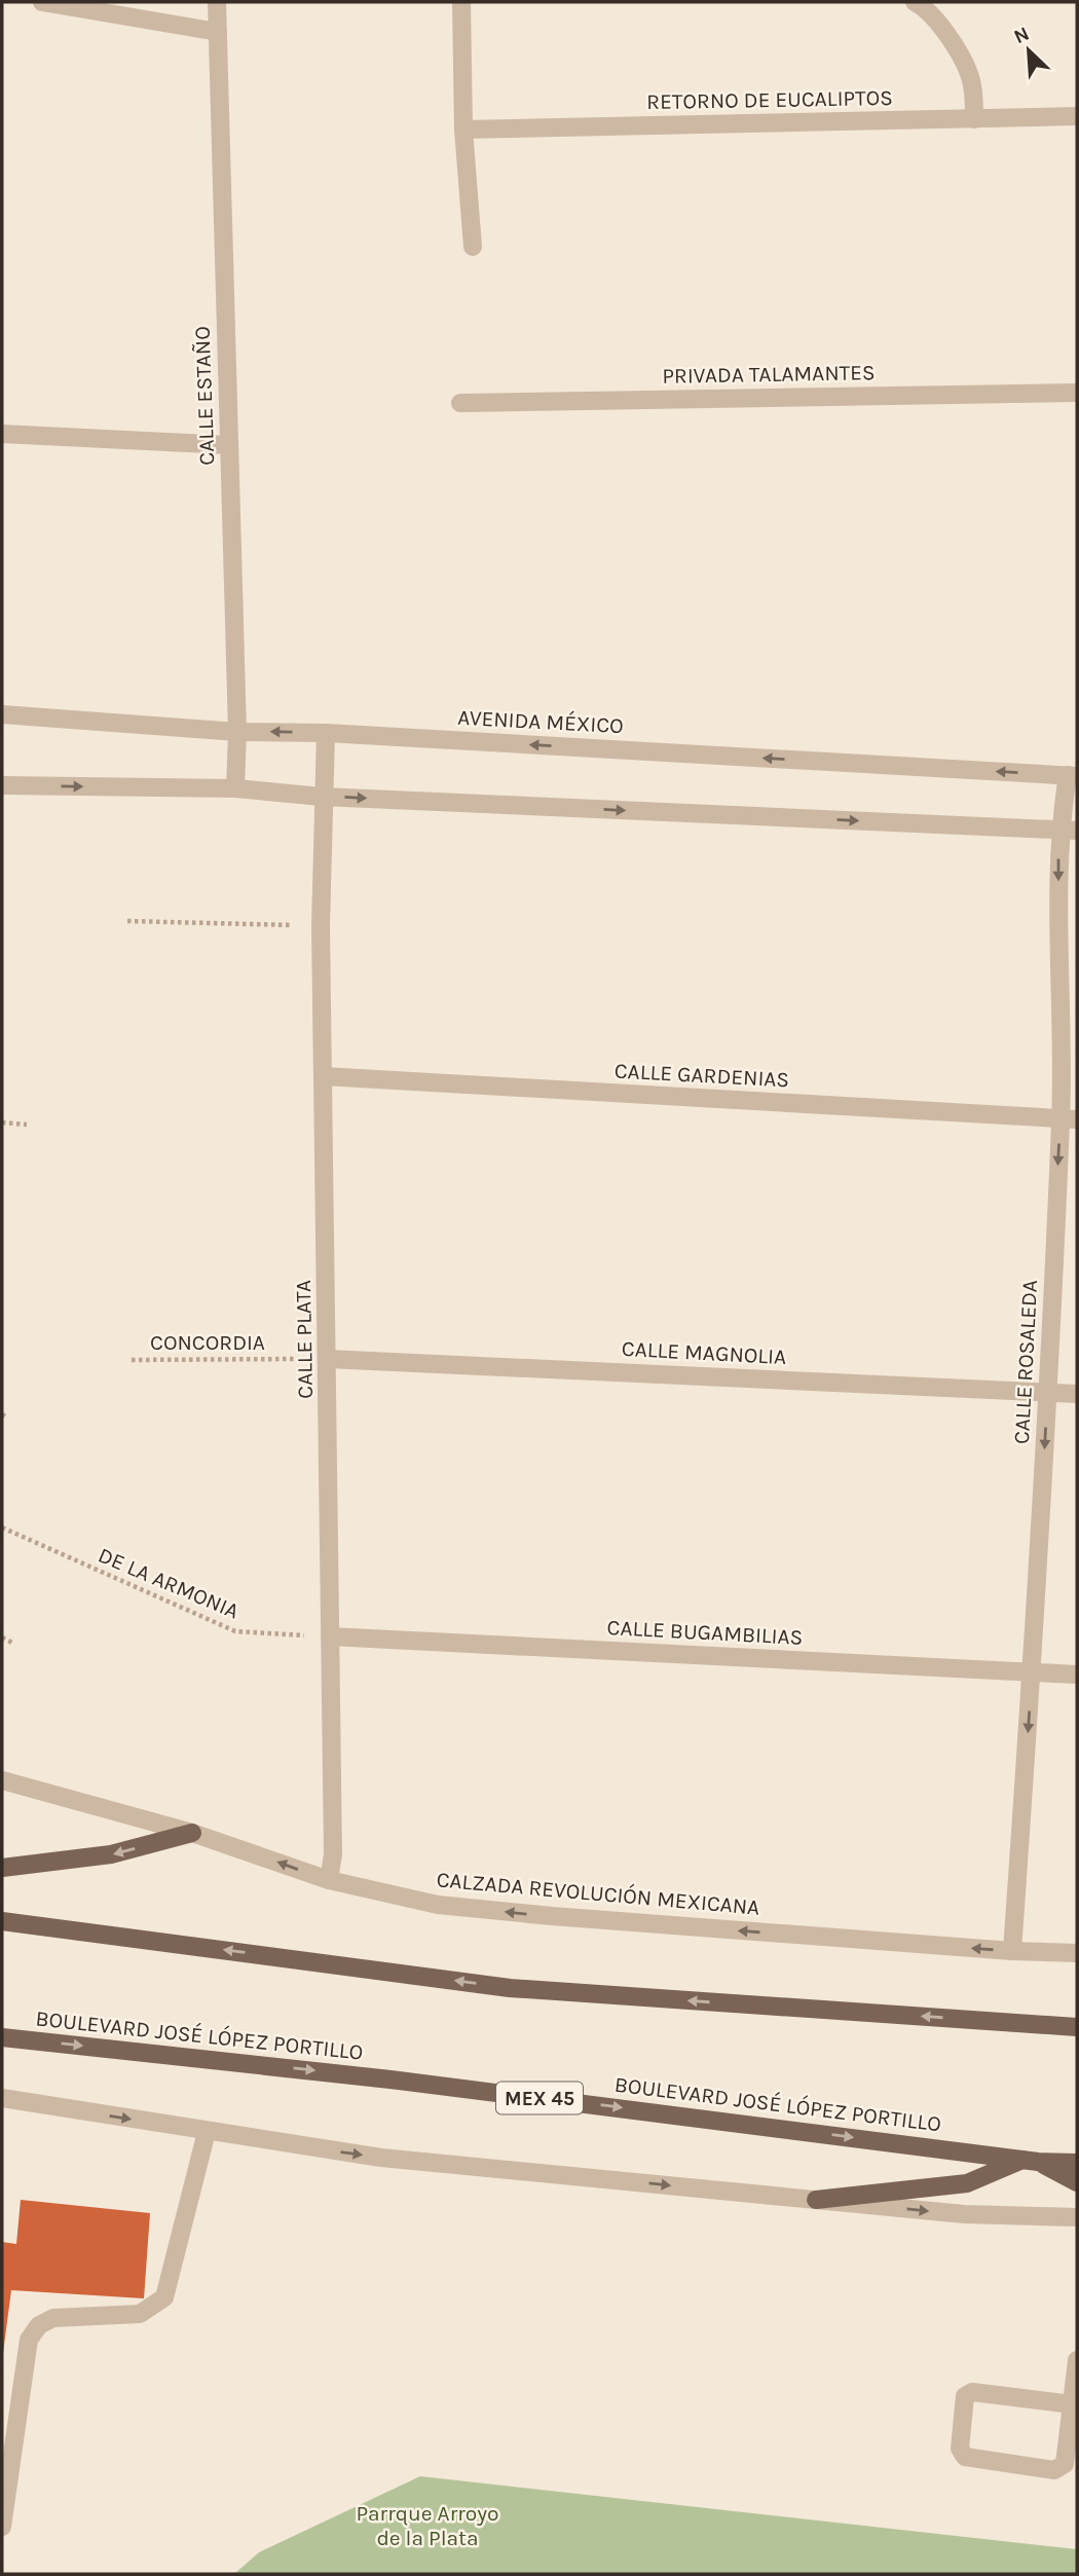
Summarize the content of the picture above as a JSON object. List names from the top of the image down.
{
  "streets": {
    "main road": ["BOULEVARD JOSÉ LÓPEZ PORTILLO", "MEX 45"],
    "street": [
      "RETORNO DE EUCALIPTOS",
      "PRIVADA TALAMANTES",
      "CALLE ESTAÑO",
      "AVENIDA MÉXICO",
      "CALLE GARDENIAS",
      "CALLE PLATA",
      "CALLE MAGNOLIA",
      "CALLE ROSALEDA",
      "CALLE BUGAMBILIAS",
      "CALZADA REVOLUCIÓN MEXICANA"
    ],
    "path": ["CONCORDIA", "DE LA ARMONIA"]
  },
  "crossings": [
    ["CALLE ESTAÑO", "AVENIDA MÉXICO"],
    ["AVENIDA MÉXICO", "CALLE PLATA"],
    ["AVENIDA MÉXICO", "CALLE ROSALEDA"],
    ["CALLE GARDENIAS", "CALLE PLATA"],
    ["CALLE GARDENIAS", "CALLE ROSALEDA"],
    ["CALLE PLATA", "CONCORDIA"],
    ["CALLE PLATA", "CALLE MAGNOLIA"],
    ["CALLE PLATA", "DE LA ARMONIA"],
    ["CALLE PLATA", "CALLE BUGAMBILIAS"],
    ["CALLE PLATA", "CALZADA REVOLUCIÓN MEXICANA"],
    ["CONCORDIA", "CALLE MAGNOLIA"],
    ["CALLE MAGNOLIA", "CALLE ROSALEDA"],
    ["CALLE ROSALEDA", "CALLE BUGAMBILIAS"],
    ["CALLE ROSALEDA", "CALZADA REVOLUCIÓN MEXICANA"],
    ["DE LA ARMONIA", "CALLE BUGAMBILIAS"]
  ],
  "one_way": ["CALLE ROSALEDA", "CALZADA REVOLUCIÓN MEXICANA"],
  "parks": ["Parrque Arroyo de la Plata"],
  "north": "top left"
}
